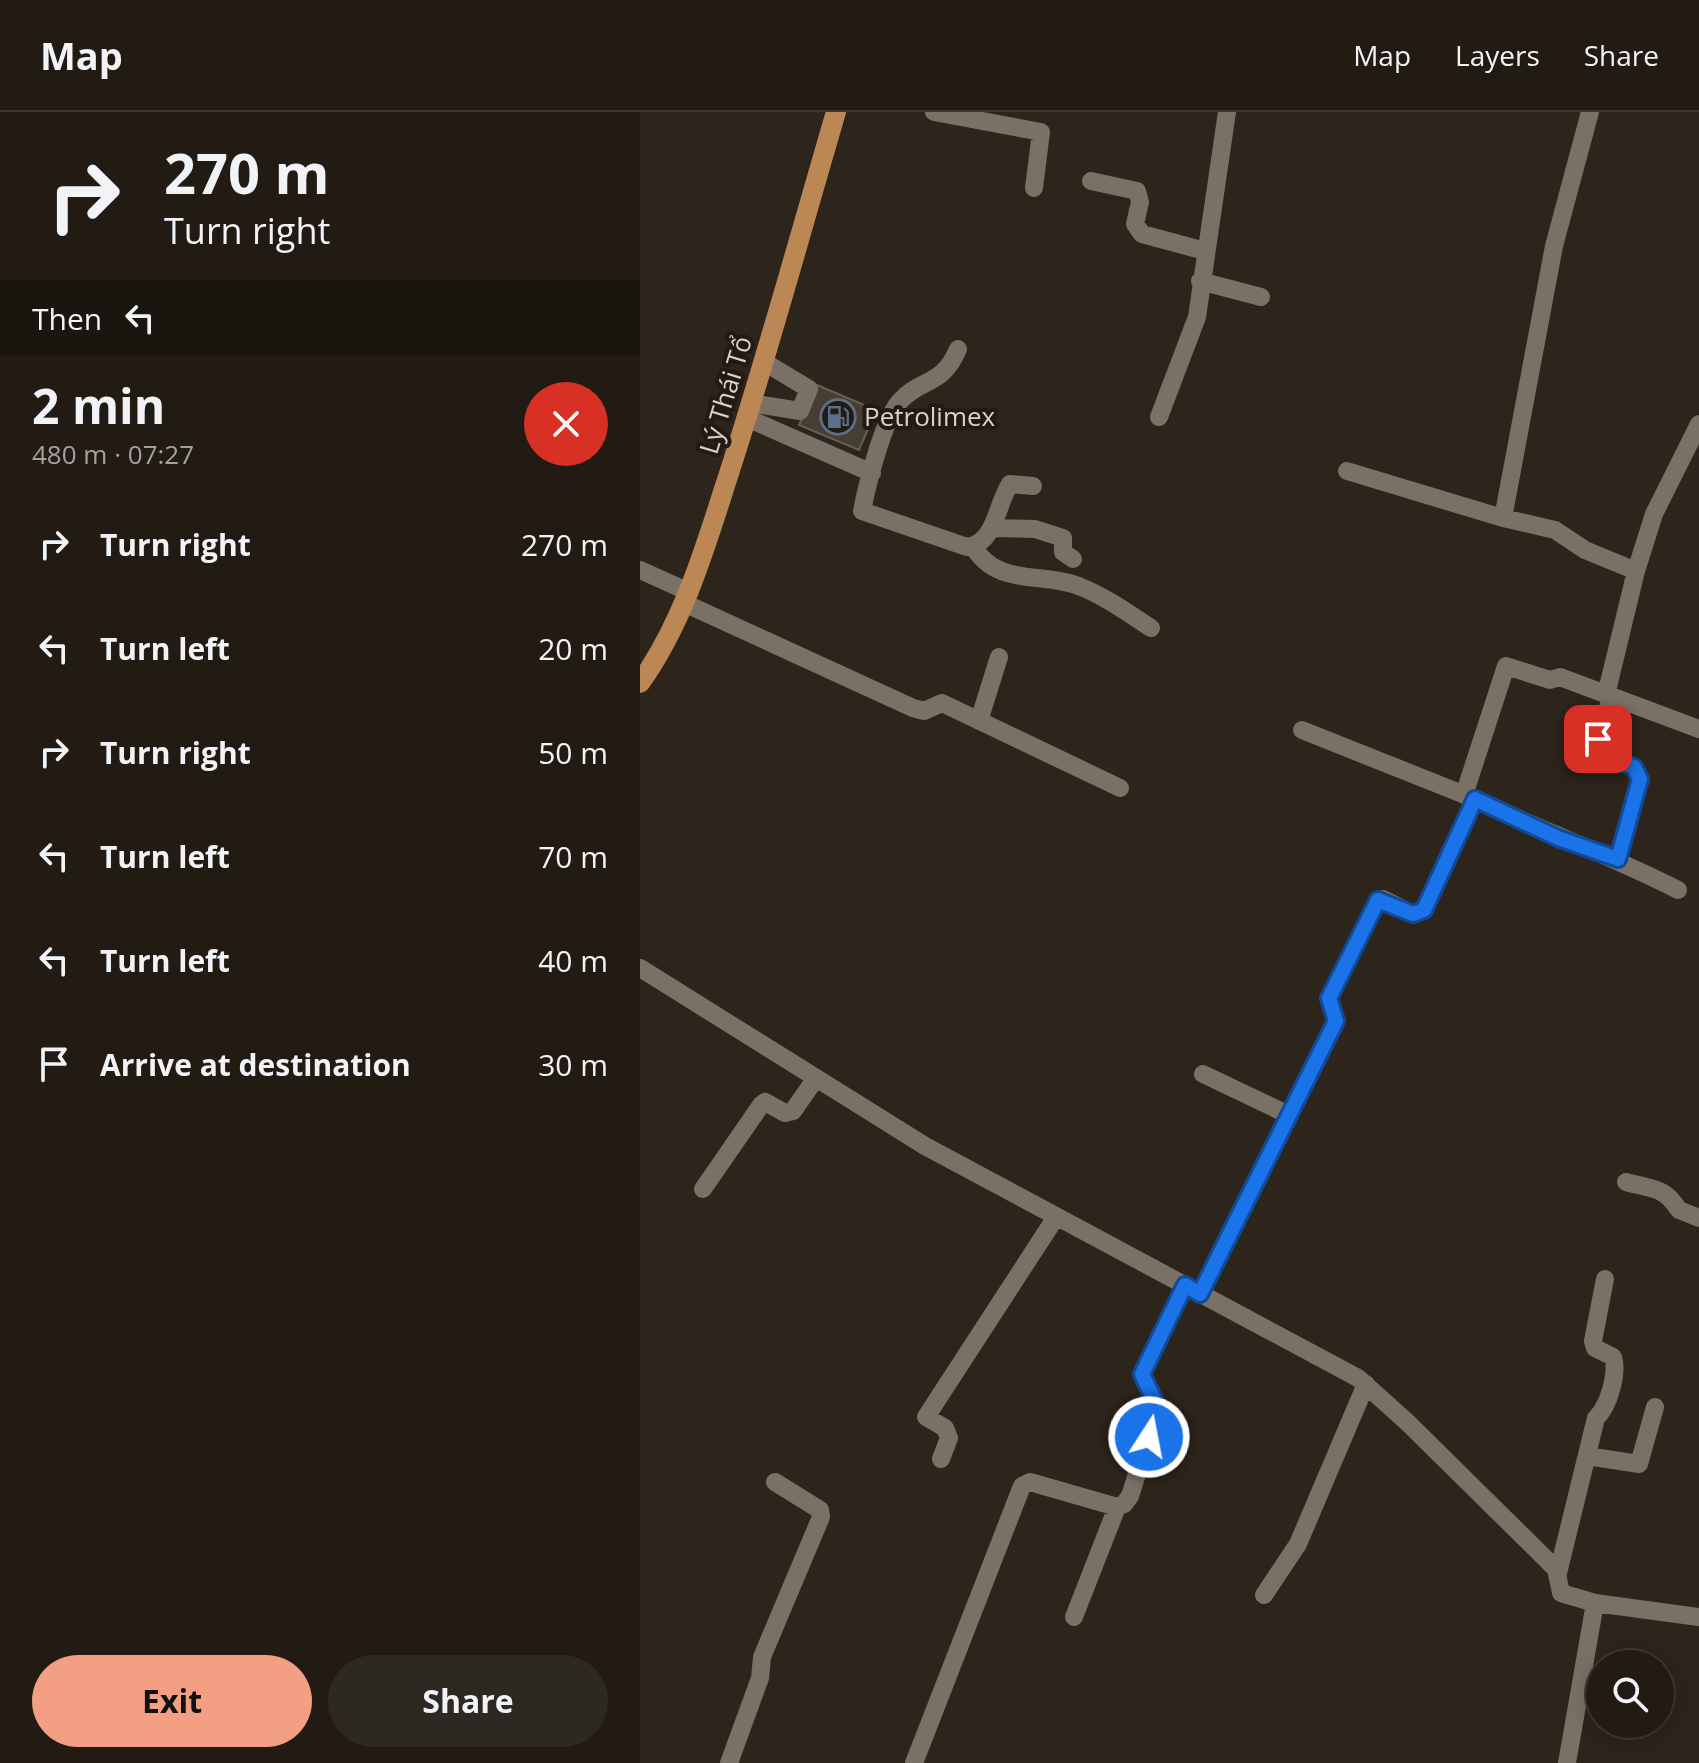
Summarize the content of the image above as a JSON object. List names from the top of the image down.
{
  "streets": {
    "main road": ["Lý Thái Tổ"]
  },
  "places": {
    "fuel station": ["Petrolimex"]
  },
  "page": {
    "header": "Map",
    "nav": ["Map", "Layers", "Share"],
    "turn": ["270 m", "Turn right"],
    "then": "Then",
    "heading": ["2 min", "480 m · 07:27"],
    "list": [
      {
        "name": "Turn right",
        "value": "270 m"
      },
      {
        "name": "Turn left",
        "value": "20 m"
      },
      {
        "name": "Turn right",
        "value": "50 m"
      },
      {
        "name": "Turn left",
        "value": "70 m"
      },
      {
        "name": "Turn left",
        "value": "40 m"
      },
      {
        "name": "Arrive at destination",
        "value": "30 m"
      }
    ],
    "buttons": ["Exit", "Share"]
  }
}
